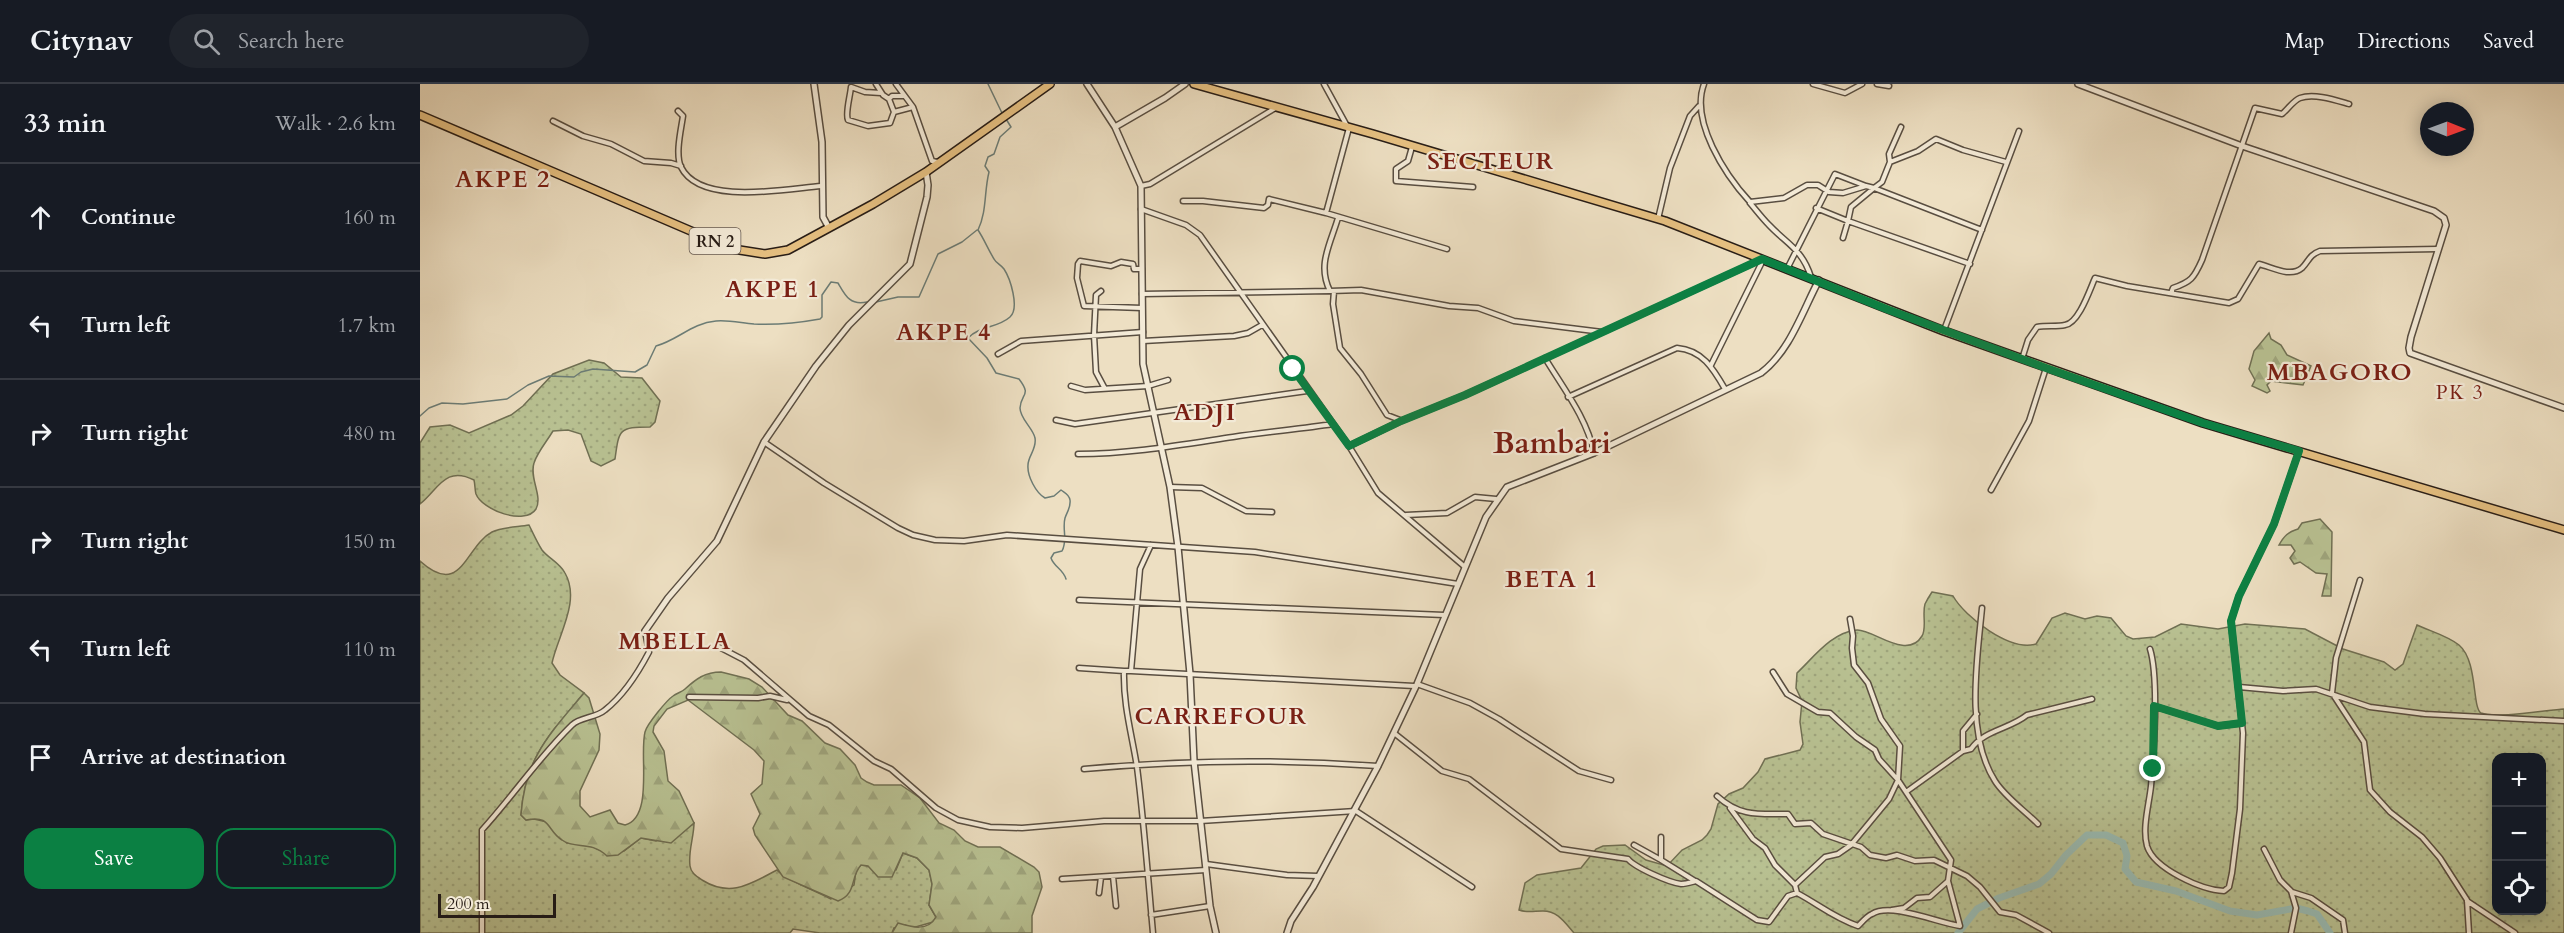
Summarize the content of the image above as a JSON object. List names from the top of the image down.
{
  "streets": {
    "main road": ["RN 2"]
  },
  "districts": [
    "SECTEUR",
    "AKPE 2",
    "AKPE 1",
    "AKPE 4",
    "MBAGORO",
    "PK 3",
    "ADJI",
    "Bambari",
    "BETA 1",
    "MBELLA",
    "CARREFOUR"
  ],
  "scale_bar": "200 m",
  "north": "right",
  "page": {
    "header": "Citynav",
    "search": "Search here",
    "nav": ["Map", "Directions", "Saved"],
    "heading": ["33 min", "Walk · 2.6 km"],
    "list": [
      ["Continue", "160 m"],
      ["Turn left", "1.7 km"],
      ["Turn right", "480 m"],
      ["Turn right", "150 m"],
      ["Turn left", "110 m"],
      "Arrive at destination"
    ],
    "map_buttons": ["+", "−"],
    "buttons": ["Save", "Share"],
    "scale": "200 m"
  }
}
